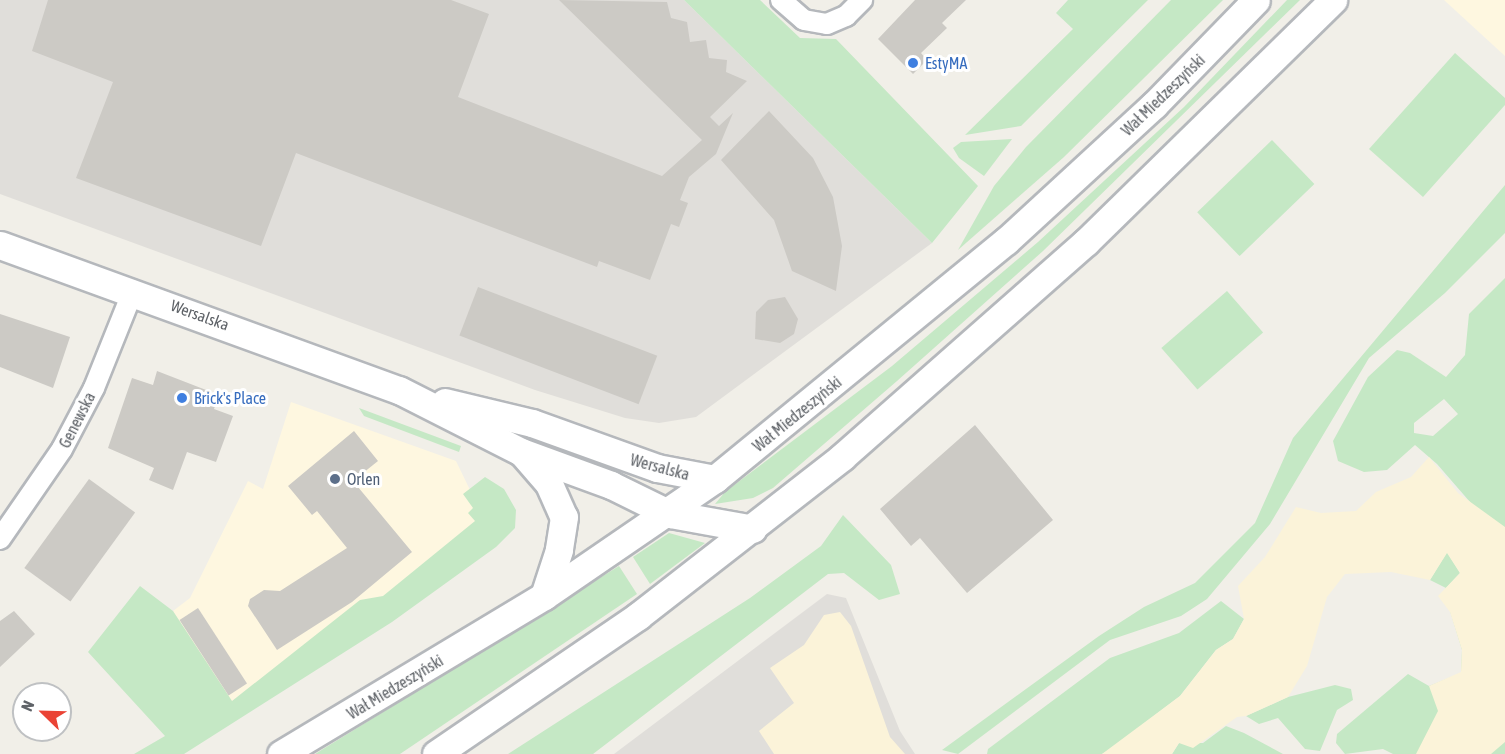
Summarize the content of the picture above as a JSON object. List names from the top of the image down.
{
  "streets": {
    "main road": ["Wał Miedzeszyński", "Wersalska"],
    "street": ["Genewska"]
  },
  "crossings": [
    ["Wał Miedzeszyński", "Wersalska"],
    ["Wersalska", "Genewska"]
  ],
  "places": ["EstyMA", "Brick's Place", "Orlen"],
  "north": "top left"
}
